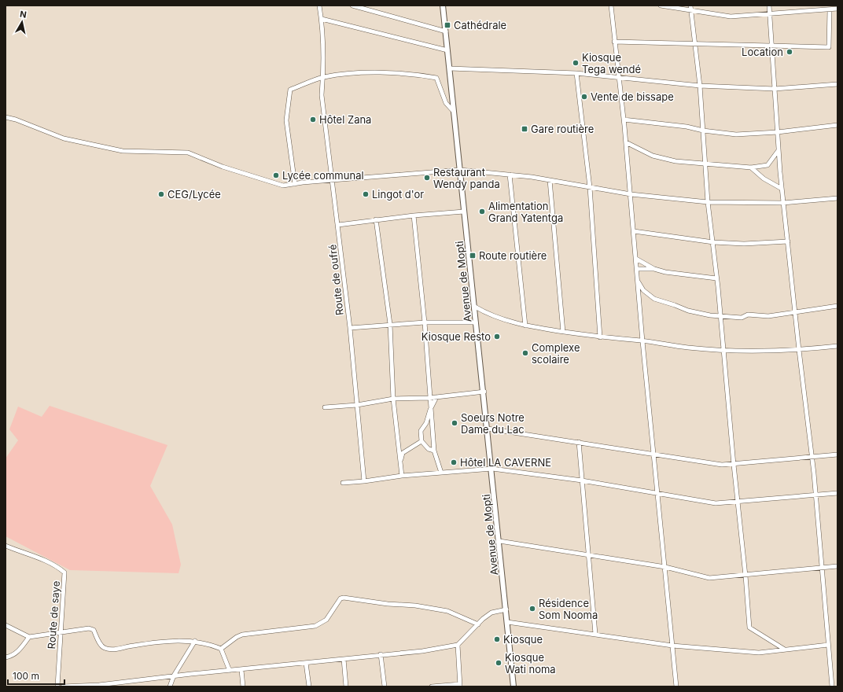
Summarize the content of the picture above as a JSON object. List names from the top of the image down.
{
  "streets": {
    "main road": ["Avenue de Mopti"],
    "street": ["Route de oufré", "Route de saye"]
  },
  "places": {
    "transit": ["Cathédrale", "Gare routière", "Route routière"],
    "other": [
      "Location",
      "Kiosque Tega wendé",
      "Vente de bissape",
      "Hôtel Zana",
      "Lycée communal",
      "Restaurant Wendy panda",
      "CEG/Lycée",
      "Lingot d'or",
      "Alimentation Grand Yatentga",
      "Kiosque Resto",
      "Complexe scolaire",
      "Soeurs Notre Dame du Lac",
      "Hôtel LA CAVERNE",
      "Résidence Som Nooma",
      "Kiosque",
      "Kiosque Wati noma"
    ]
  },
  "scale_bar": "100 m",
  "north": "top"
}
